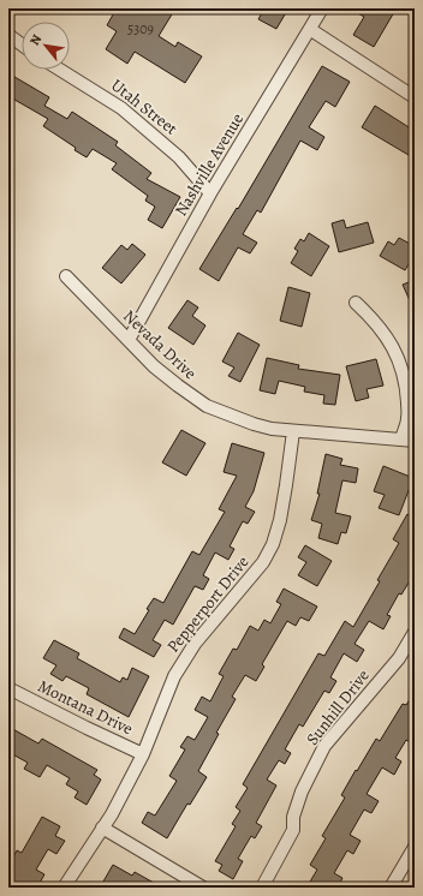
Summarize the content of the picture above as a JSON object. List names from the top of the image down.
{
  "streets": {
    "street": [
      "Utah Street",
      "Nashville Avenue",
      "Nevada Drive",
      "Pepperport Drive",
      "Montana Drive",
      "Sunhill Drive"
    ]
  },
  "crossings": [
    ["Utah Street", "Nashville Avenue"],
    ["Nashville Avenue", "Nevada Drive"],
    ["Nevada Drive", "Pepperport Drive"],
    ["Pepperport Drive", "Montana Drive"]
  ],
  "house_numbers": ["5309"],
  "north": "top left"
}
